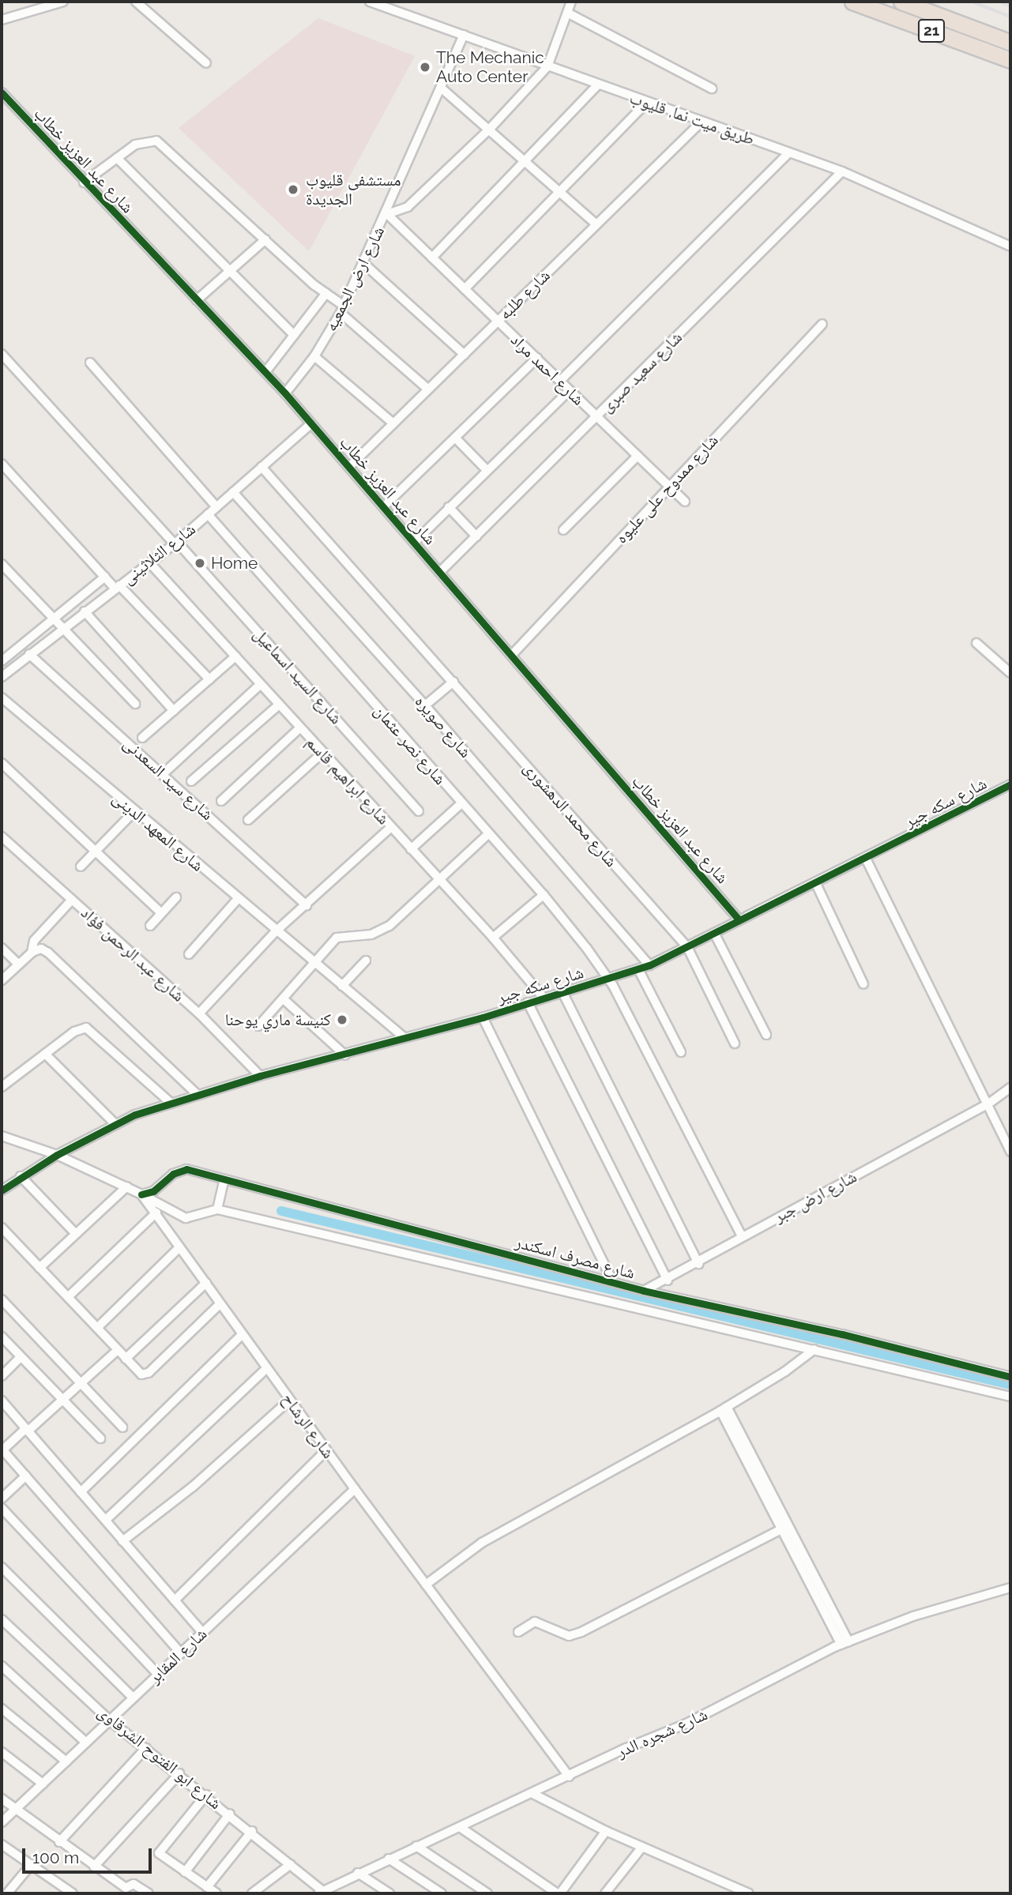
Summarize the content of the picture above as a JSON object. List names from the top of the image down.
{
  "streets": {
    "highway": ["21"],
    "street": [
      "طريق ميت نما, قليوب",
      "شارع عبد العزيز خطاب",
      "شارع ارض الجمعيه",
      "شارع طلبه",
      "شارع احمد مراد",
      "شارع سعيد صبرى",
      "شارع ممدوح على عليوه",
      "شارع الثلاثينى",
      "شارع السيد اسماعيل",
      "شارع صويره",
      "شارع نصر عثمان",
      "شارع سيد السعدنى",
      "شارع ابراهيم قاسم",
      "شارع سكه جير",
      "شارع محمد الدهشورى",
      "شارع المعهد الدينى",
      "شارع عبد الرحمن فؤاد",
      "شارع ارض جبر",
      "شارع مصرف اسكندر",
      "شارع الرشاح",
      "شارع المقابر",
      "شارع شجره الدر",
      "شارع ابو الفتوح الشرقاوى"
    ]
  },
  "crossings": [
    ["طريق ميت نما, قليوب", "شارع ارض الجمعيه"],
    ["طريق ميت نما, قليوب", "شارع طلبه"],
    ["طريق ميت نما, قليوب", "شارع سعيد صبرى"],
    ["شارع عبد العزيز خطاب", "شارع ارض الجمعيه"],
    ["شارع عبد العزيز خطاب", "شارع طلبه"],
    ["شارع عبد العزيز خطاب", "شارع سعيد صبرى"],
    ["شارع عبد العزيز خطاب", "شارع ممدوح على عليوه"],
    ["شارع عبد العزيز خطاب", "شارع الثلاثينى"],
    ["شارع عبد العزيز خطاب", "شارع سكه جير"],
    ["شارع ارض الجمعيه", "شارع احمد مراد"],
    ["شارع طلبه", "شارع احمد مراد"],
    ["شارع احمد مراد", "شارع سعيد صبرى"],
    ["شارع احمد مراد", "شارع ممدوح على عليوه"],
    ["شارع الثلاثينى", "شارع السيد اسماعيل"],
    ["شارع الثلاثينى", "شارع صويره"],
    ["شارع الثلاثينى", "شارع نصر عثمان"],
    ["شارع الثلاثينى", "شارع سيد السعدنى"],
    ["شارع الثلاثينى", "شارع ابراهيم قاسم"],
    ["شارع الثلاثينى", "شارع محمد الدهشورى"],
    ["شارع صويره", "شارع سكه جير"],
    ["شارع نصر عثمان", "شارع سكه جير"],
    ["شارع نصر عثمان", "شارع ارض جبر"],
    ["شارع ابراهيم قاسم", "شارع سكه جير"],
    ["شارع سكه جير", "شارع محمد الدهشورى"],
    ["شارع سكه جير", "شارع المعهد الدينى"],
    ["شارع سكه جير", "شارع عبد الرحمن فؤاد"],
    ["شارع سكه جير", "شارع الرشاح"],
    ["شارع ارض جبر", "شارع مصرف اسكندر"],
    ["شارع مصرف اسكندر", "شارع الرشاح"],
    ["شارع الرشاح", "شارع المقابر"],
    ["شارع الرشاح", "شارع شجره الدر"],
    ["شارع المقابر", "شارع ابو الفتوح الشرقاوى"],
    ["شارع شجره الدر", "شارع ابو الفتوح الشرقاوى"]
  ],
  "places": [
    "The Mechanic Auto Center",
    "مستشفى قليوب الجديدة",
    "Home",
    "كنيسة ماري يوحنا"
  ],
  "scale_bar": "100 m"
}
